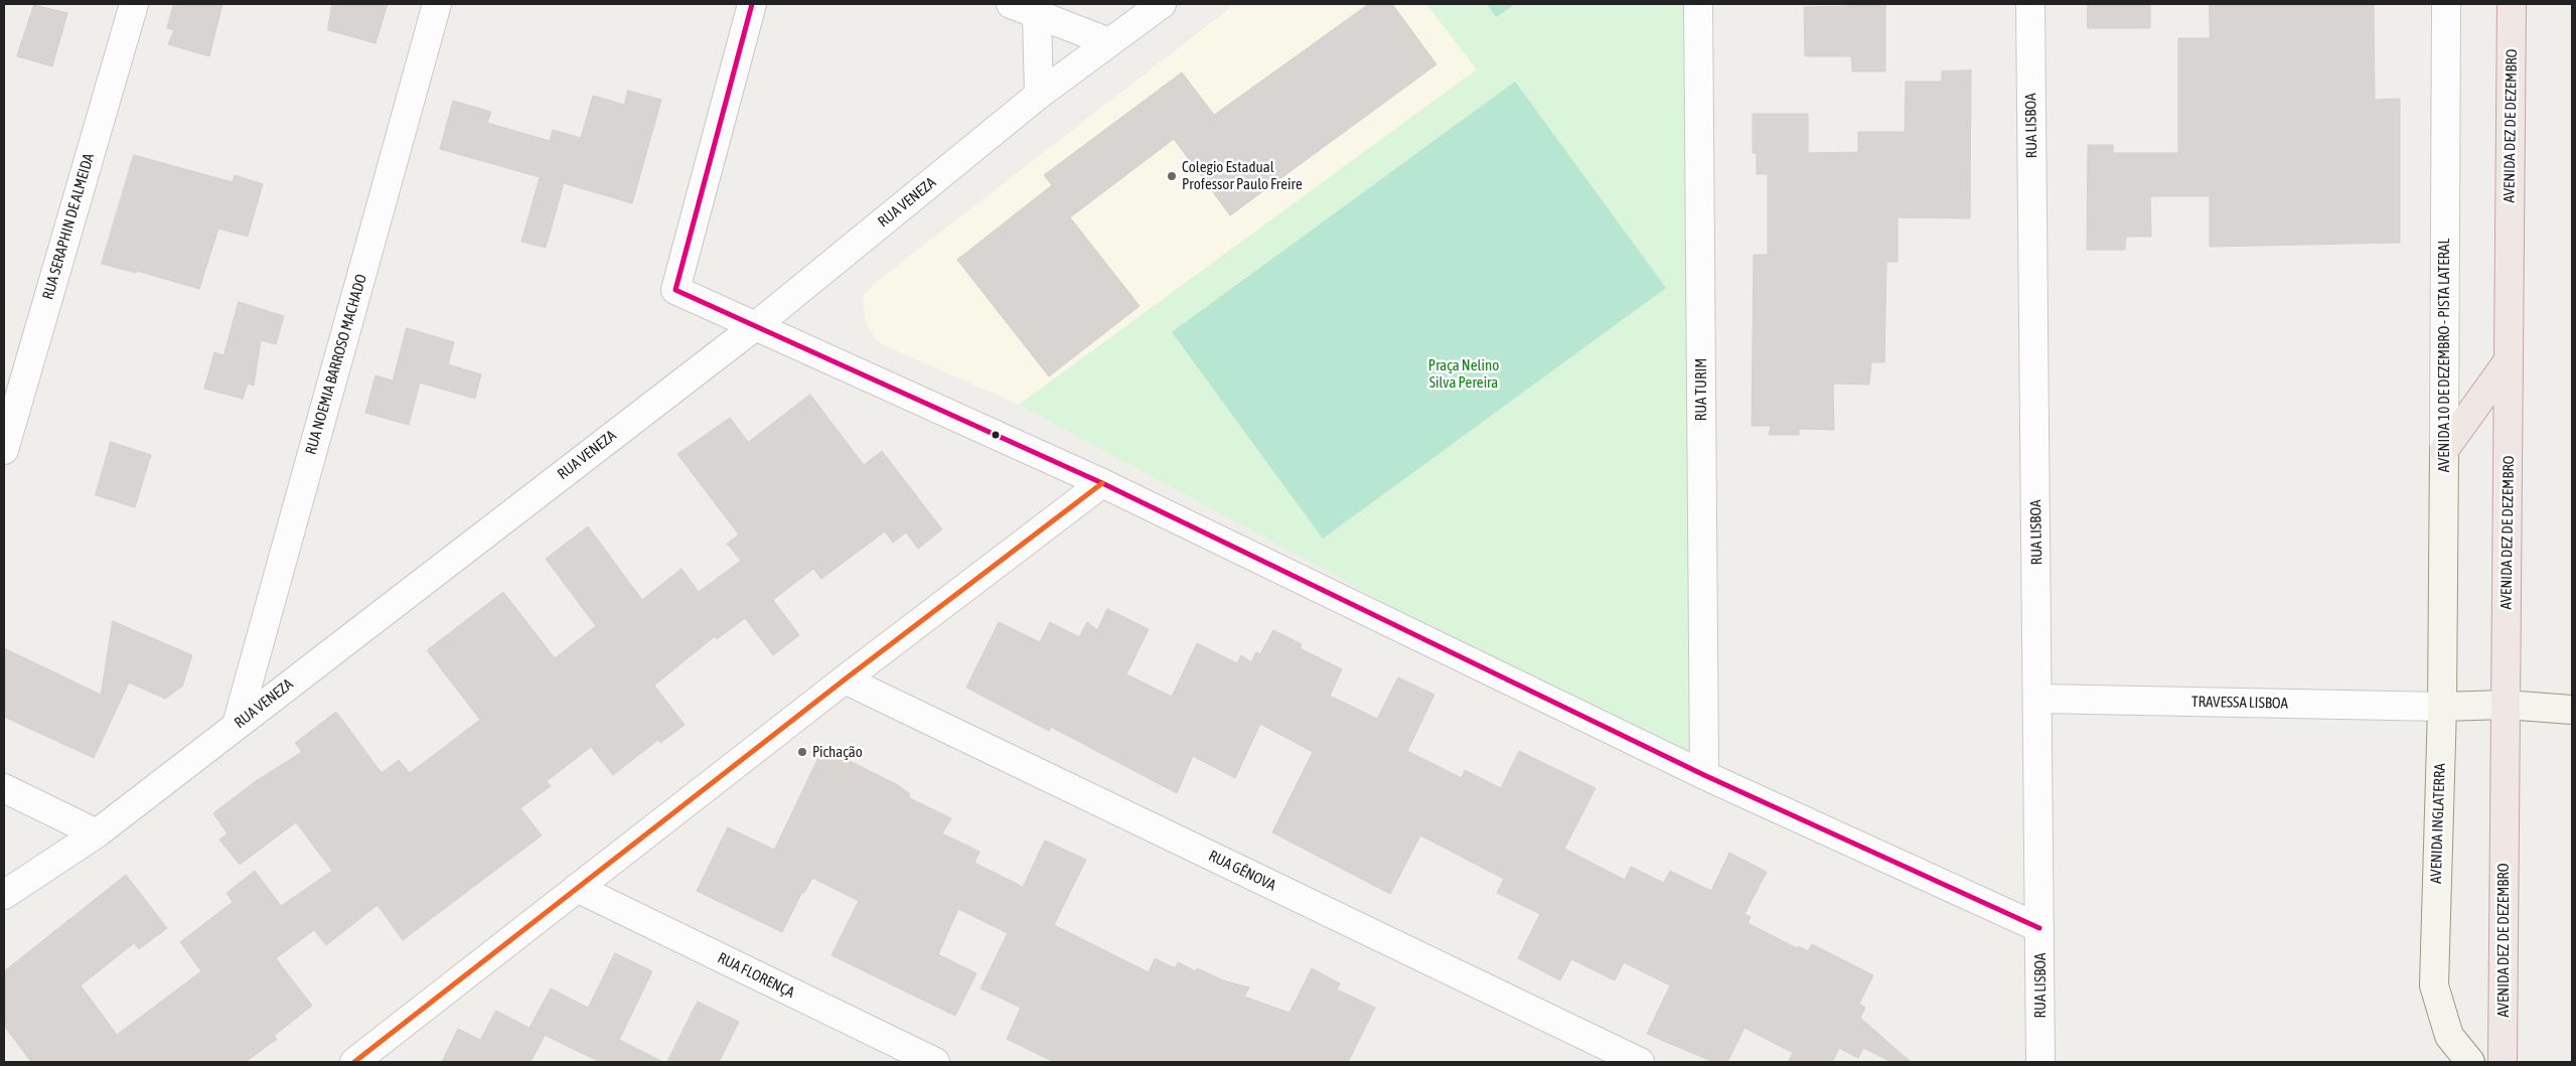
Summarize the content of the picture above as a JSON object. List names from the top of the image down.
{
  "streets": {
    "highway": ["AVENIDA DEZ DE DEZEMBRO"],
    "main road": ["AVENIDA 10 DE DEZEMBRO - PISTA LATERAL", "AVENIDA INGLATERRA"],
    "street": [
      "RUA LISBOA",
      "RUA VENEZA",
      "RUA SERAPHIN DE ALMEIDA",
      "RUA NOEMIA BARROSO MACHADO",
      "RUA TURIM",
      "TRAVESSA LISBOA",
      "RUA GÊNOVA",
      "RUA FLORENÇA"
    ]
  },
  "crossings": [
    ["RUA LISBOA", "TRAVESSA LISBOA"],
    ["RUA VENEZA", "RUA NOEMIA BARROSO MACHADO"],
    ["AVENIDA 10 DE DEZEMBRO - PISTA LATERAL", "TRAVESSA LISBOA"],
    ["AVENIDA 10 DE DEZEMBRO - PISTA LATERAL", "AVENIDA INGLATERRA"],
    ["TRAVESSA LISBOA", "AVENIDA INGLATERRA"]
  ],
  "parks": ["Praça Nelino Silva Pereira"],
  "places": ["Colegio Estadual Professor Paulo Freire", "Pichação"]
}
